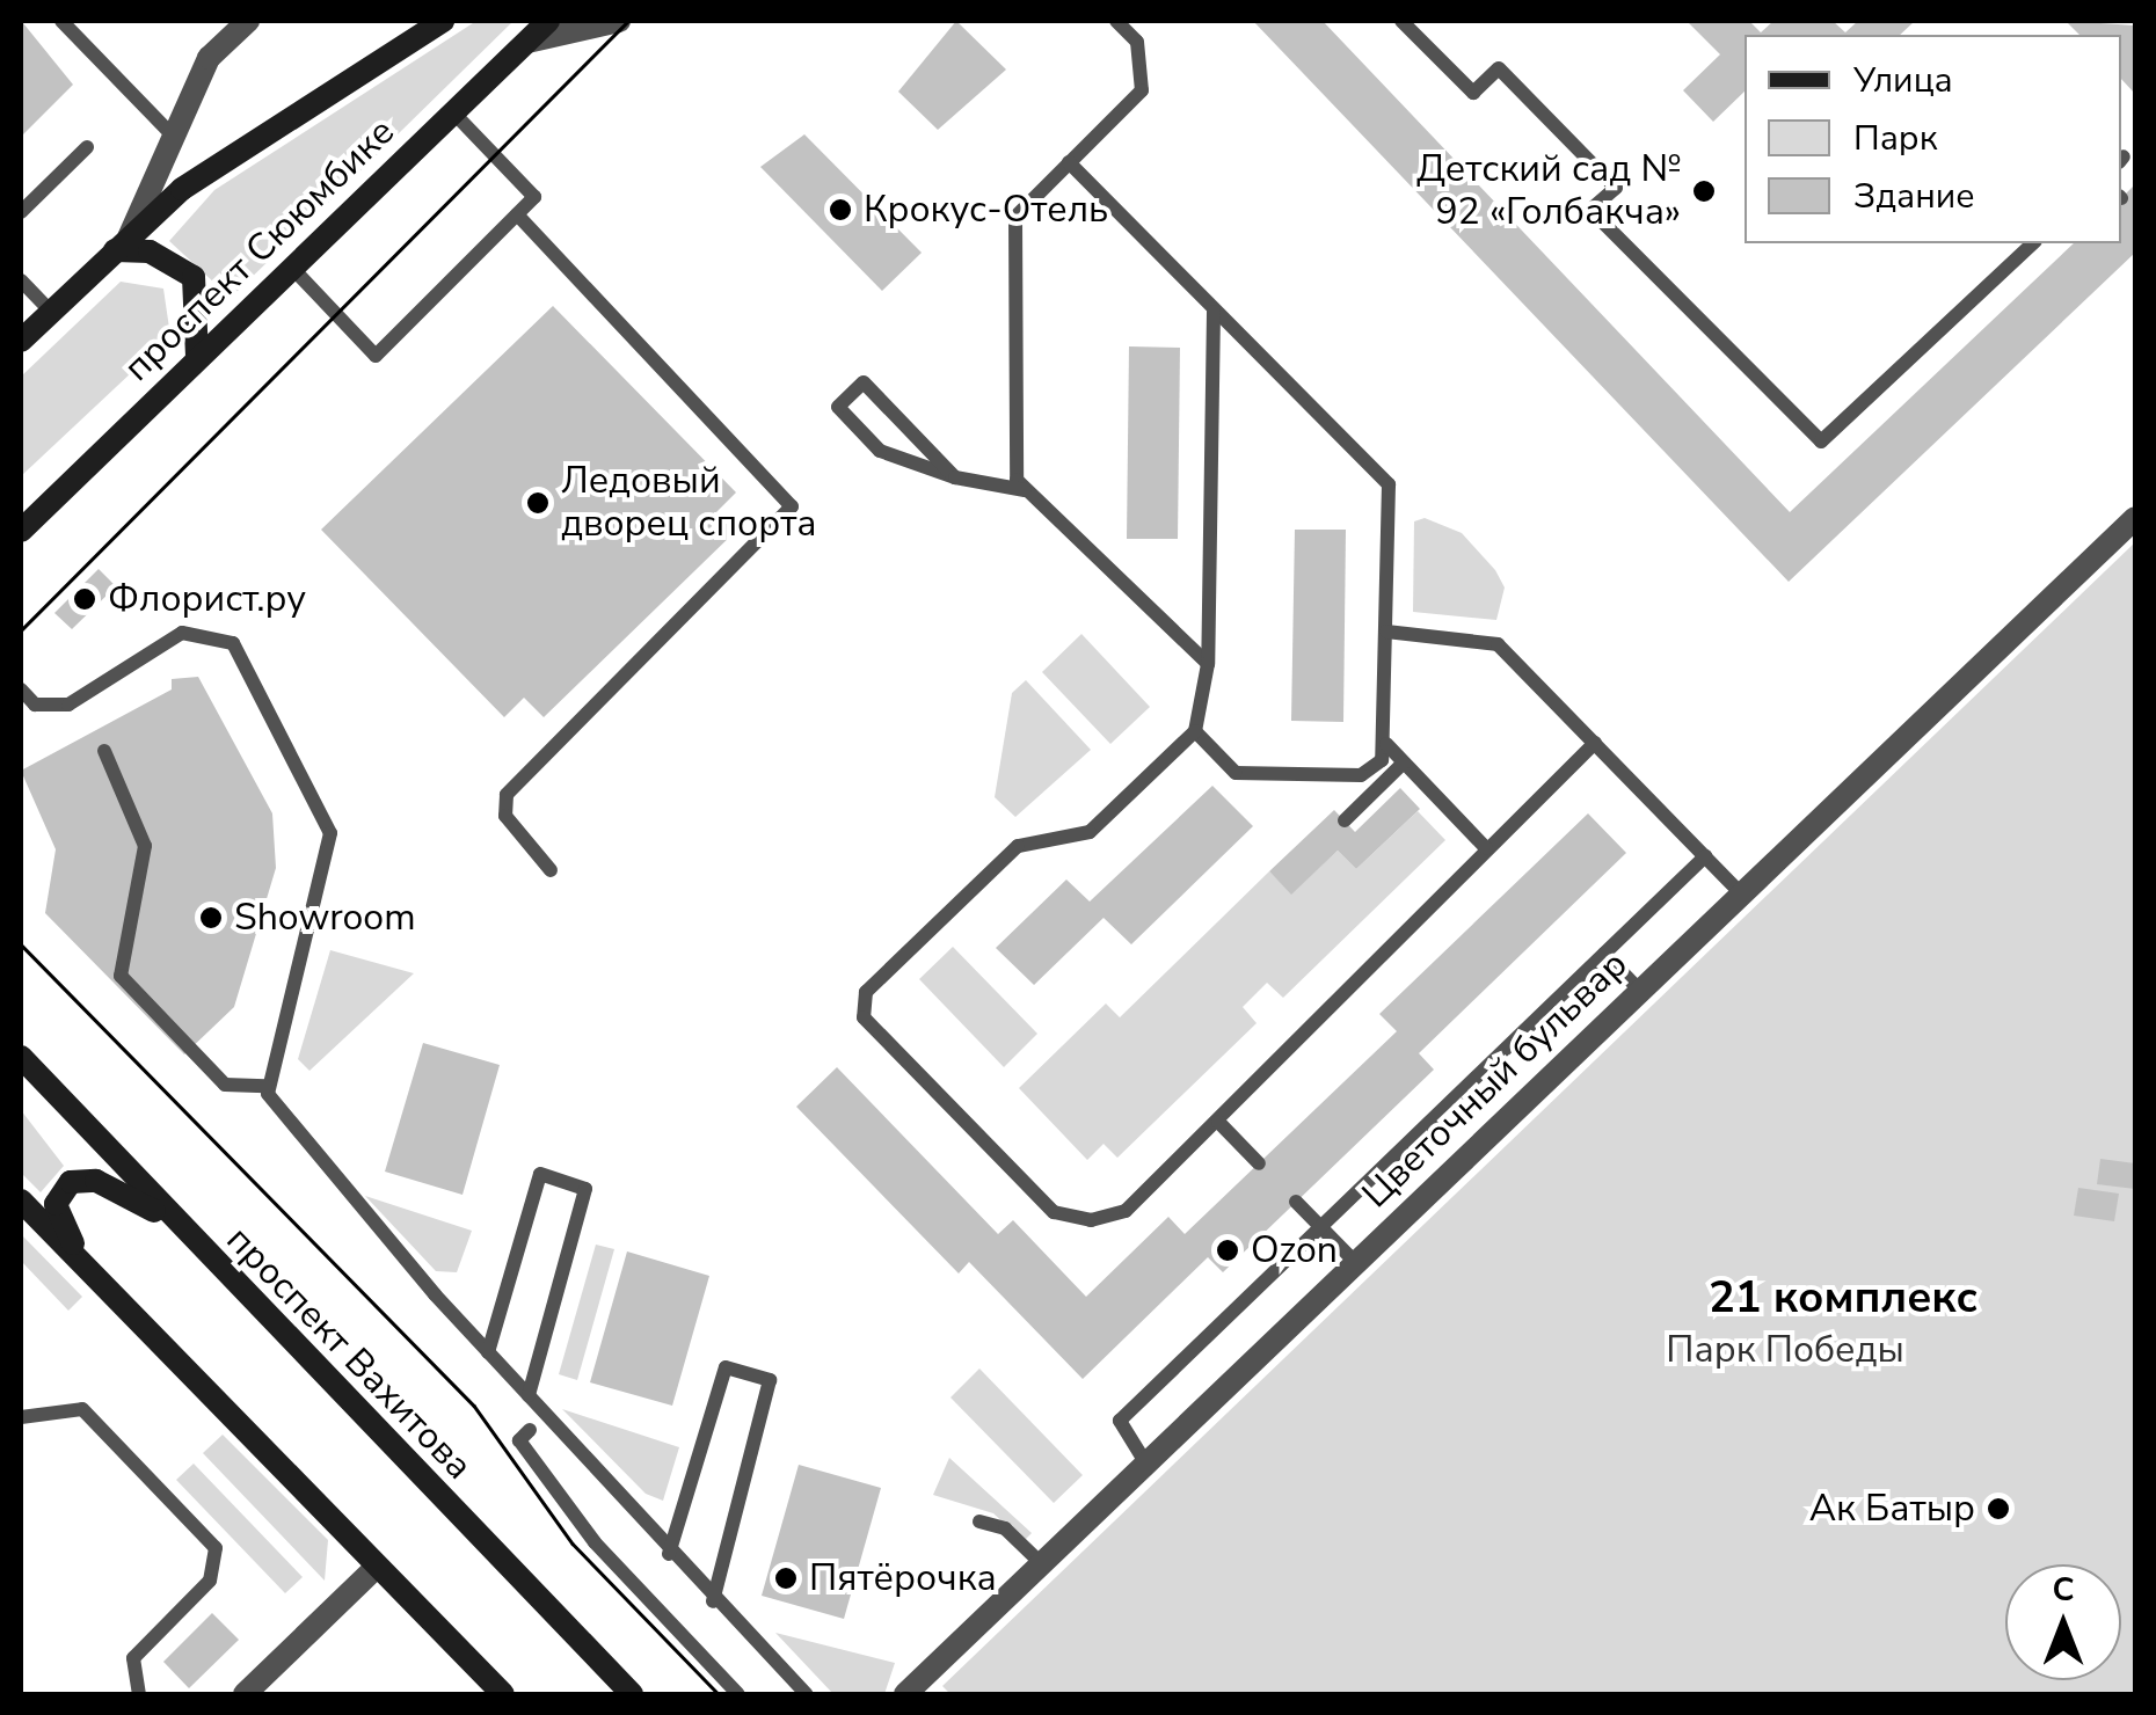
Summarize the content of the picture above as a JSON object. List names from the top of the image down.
{
  "streets": {
    "main road": ["проспект Сююмбике", "проспект Вахитова"],
    "street": ["Цветочный бульвар"]
  },
  "districts": ["21 комплекс"],
  "parks": ["Парк Победы"],
  "places": [
    "Детский сад № 92 «Голбакча»",
    "Крокус-Отель",
    "Ледовый дворец спорта",
    "Флорист.ру",
    "Showroom",
    "Ozon",
    "Ак Батыр",
    "Пятёрочка"
  ],
  "legend": ["Улица", "Парк", "Здание"],
  "north": "top"
}
